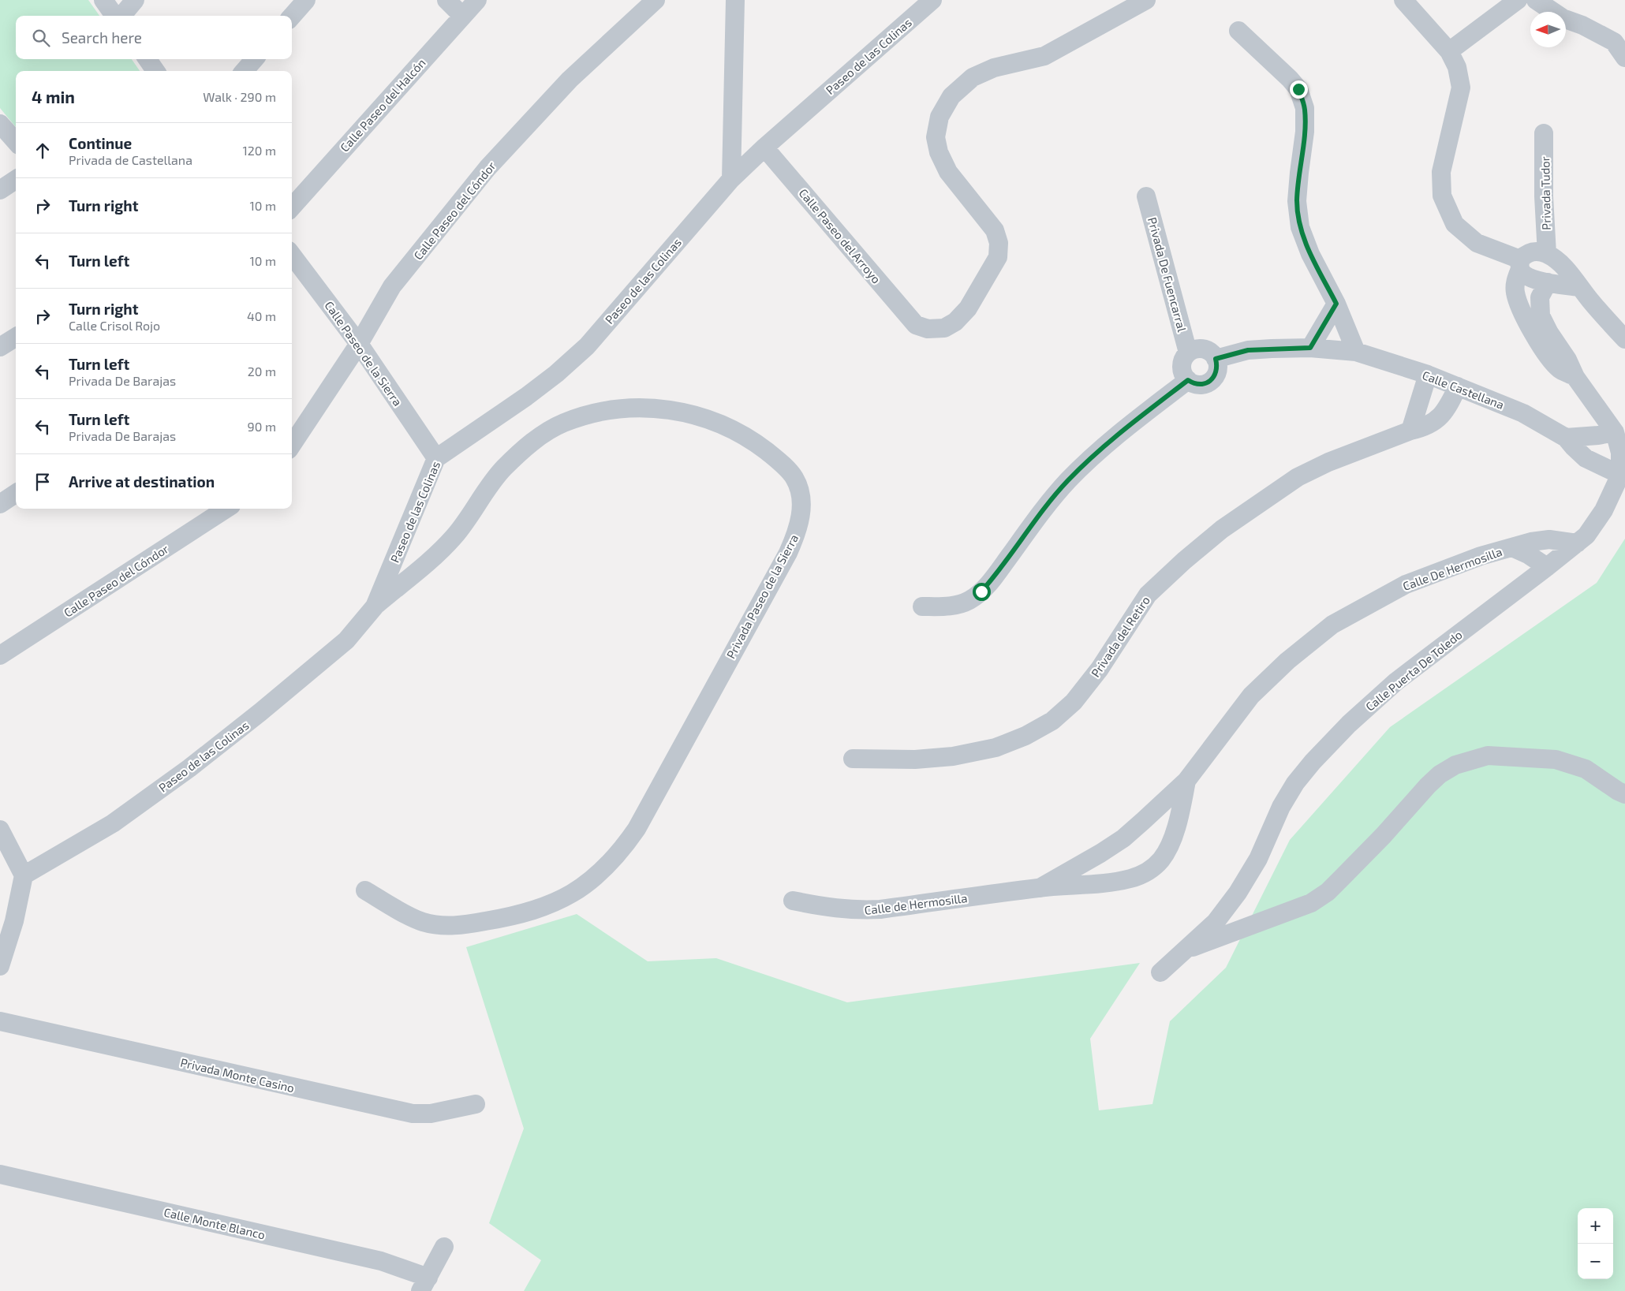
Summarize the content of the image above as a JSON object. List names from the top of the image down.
{
  "streets": {
    "street": [
      "Paseo de las Colinas",
      "Calle Paseo del Halcón",
      "Privada Tudor",
      "Calle Paseo del Cóndor",
      "Calle Paseo del Arroyo",
      "Privada De Fuencarral",
      "Calle Paseo de la Sierra",
      "Calle Castellana",
      "Calle De Hermosilla",
      "Privada Paseo de la Sierra",
      "Privada del Retiro",
      "Calle Puerta De Toledo",
      "Calle de Hermosilla",
      "Privada Monte Casino",
      "Calle Monte Blanco"
    ]
  },
  "crossings": [
    ["Paseo de las Colinas", "Calle Paseo del Arroyo"],
    ["Paseo de las Colinas", "Calle Paseo de la Sierra"],
    ["Paseo de las Colinas", "Privada Paseo de la Sierra"],
    ["Calle Paseo del Cóndor", "Calle Paseo de la Sierra"],
    ["Privada De Fuencarral", "Calle Castellana"],
    ["Calle Castellana", "Calle Puerta De Toledo"],
    ["Calle De Hermosilla", "Calle Puerta De Toledo"],
    ["Calle De Hermosilla", "Calle de Hermosilla"]
  ],
  "north": "left",
  "page": {
    "search": "Search here",
    "heading": ["4 min", "Walk · 290 m"],
    "list": [
      ["Continue", "Privada de Castellana", "120 m"],
      ["Turn right", "10 m"],
      ["Turn left", "10 m"],
      ["Turn right", "Calle Crisol Rojo", "40 m"],
      ["Turn left", "Privada De Barajas", "20 m"],
      ["Turn left", "Privada De Barajas", "90 m"],
      "Arrive at destination"
    ],
    "map_buttons": ["+", "−"]
  }
}
